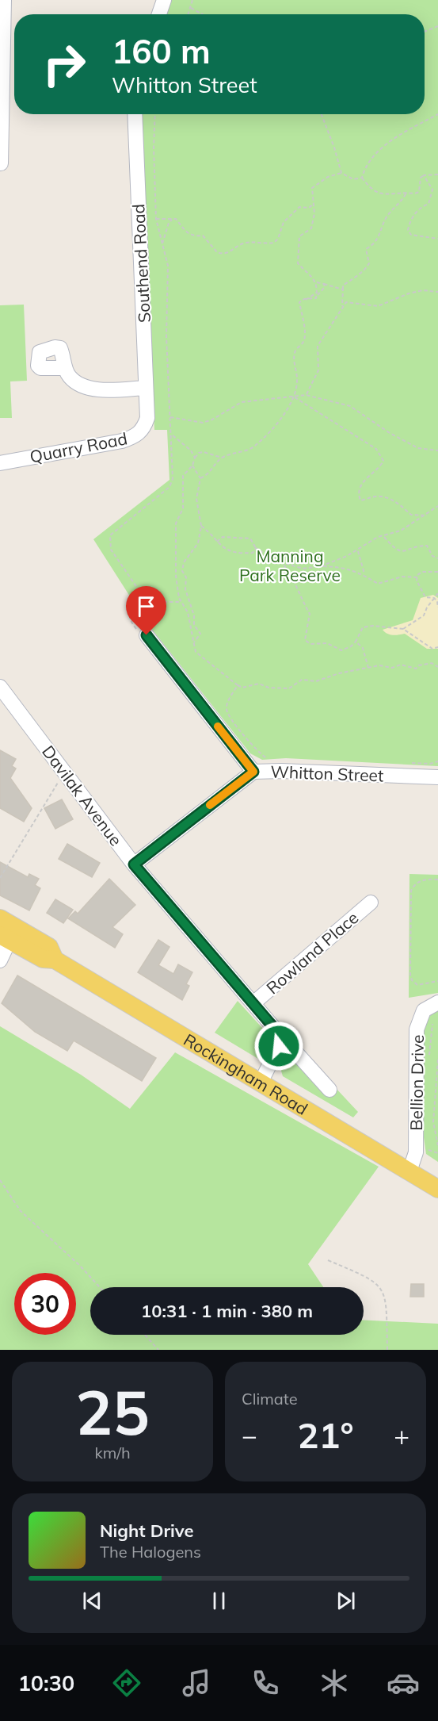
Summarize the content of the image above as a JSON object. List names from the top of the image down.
{
  "streets": {
    "main road": ["Rockingham Road"],
    "street": [
      "Southend Road",
      "Quarry Road",
      "Whitton Street",
      "Davilak Avenue",
      "Rowland Place",
      "Bellion Drive"
    ]
  },
  "crossings": [
    ["Southend Road", "Quarry Road"],
    ["Whitton Street", "Davilak Avenue"],
    ["Davilak Avenue", "Rowland Place"],
    ["Rockingham Road", "Bellion Drive"]
  ],
  "parks": ["Manning Park Reserve"],
  "page": {
    "turn": ["160 m", "Whitton Street"],
    "limit": "30",
    "trip": "10:31 · 1 min · 380 m",
    "tile": [
      ["25", "km/h"],
      "Climate"
    ],
    "heat": ["−", "21°", "+"],
    "song": ["Night Drive", "The Halogens"],
    "tabs": "10:30"
  }
}
